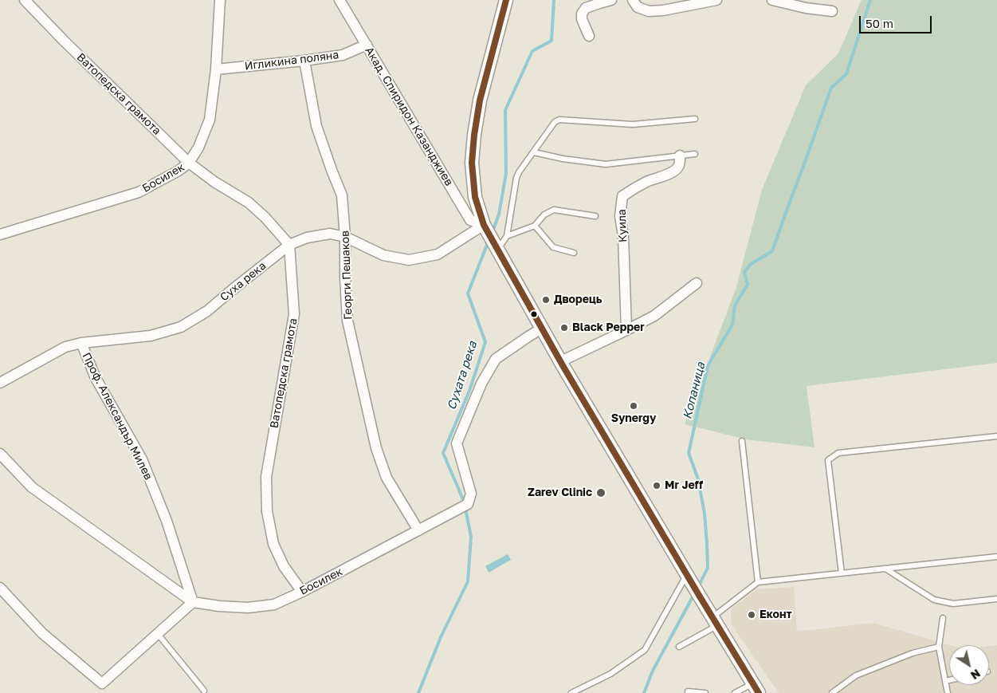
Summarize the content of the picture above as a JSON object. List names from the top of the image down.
{
  "streets": {
    "street": [
      "Игликина поляна",
      "Ватопедска грамота",
      "Акад. Спиридон Казанджиев",
      "Босилек",
      "Куила",
      "Георги Пешаков",
      "Суха река",
      "Проф. Александър Милев"
    ]
  },
  "crossings": [
    ["Игликина поляна", "Акад. Спиридон Казанджиев"],
    ["Игликина поляна", "Босилек"],
    ["Игликина поляна", "Георги Пешаков"],
    ["Ватопедска грамота", "Босилек"],
    ["Ватопедска грамота", "Суха река"],
    ["Акад. Спиридон Казанджиев", "Суха река"],
    ["Босилек", "Георги Пешаков"],
    ["Босилек", "Проф. Александър Милев"],
    ["Георги Пешаков", "Суха река"],
    ["Суха река", "Проф. Александър Милев"]
  ],
  "water": ["Сухата река", "Копаница"],
  "places": [
    "Дворець",
    "Black Pepper",
    "Synergy",
    "Mr Jeff",
    "Zarev Clinic",
    "Еконт"
  ],
  "scale_bar": "50 m",
  "north": "bottom right"
}
